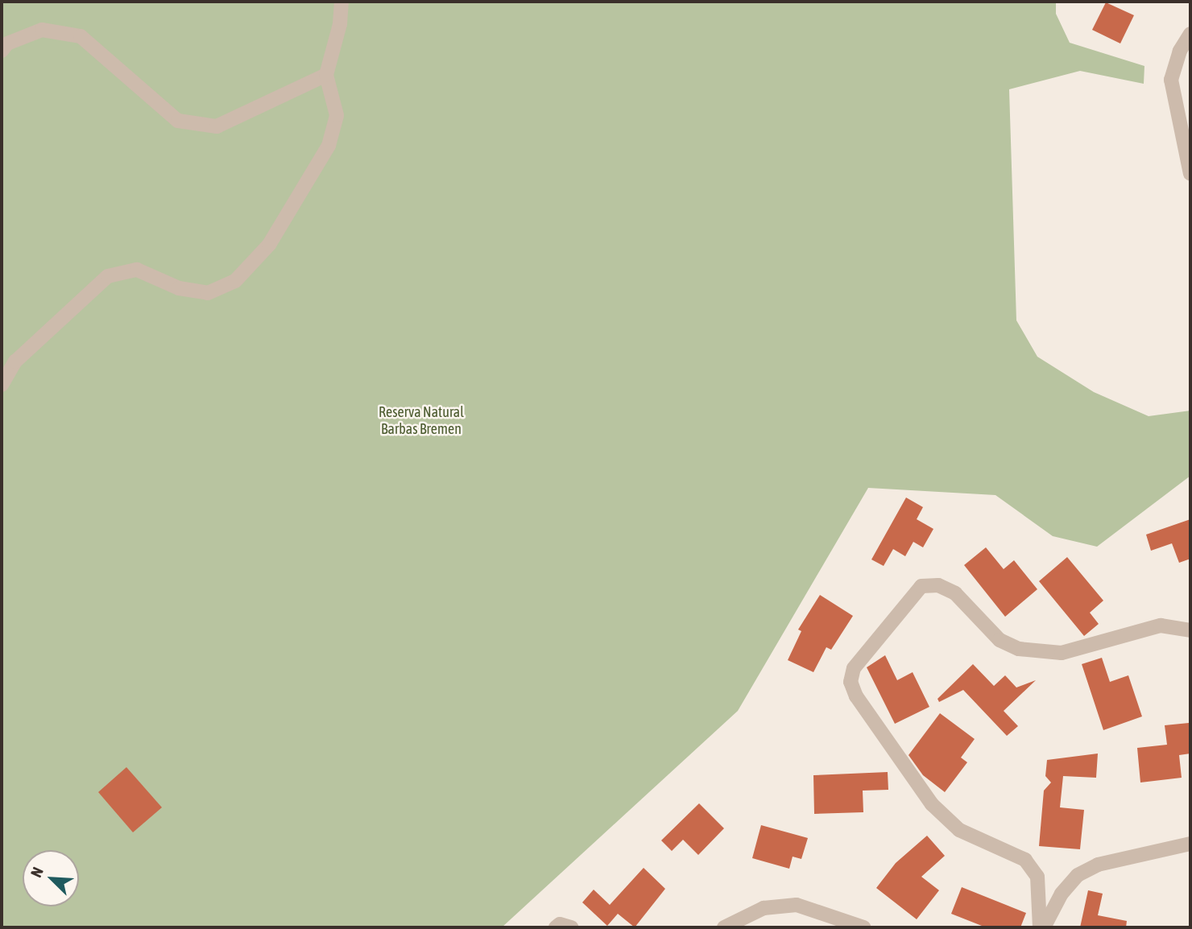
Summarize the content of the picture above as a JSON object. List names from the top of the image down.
{
  "parks": ["Reserva Natural Barbas Bremen"],
  "north": "top left"
}
